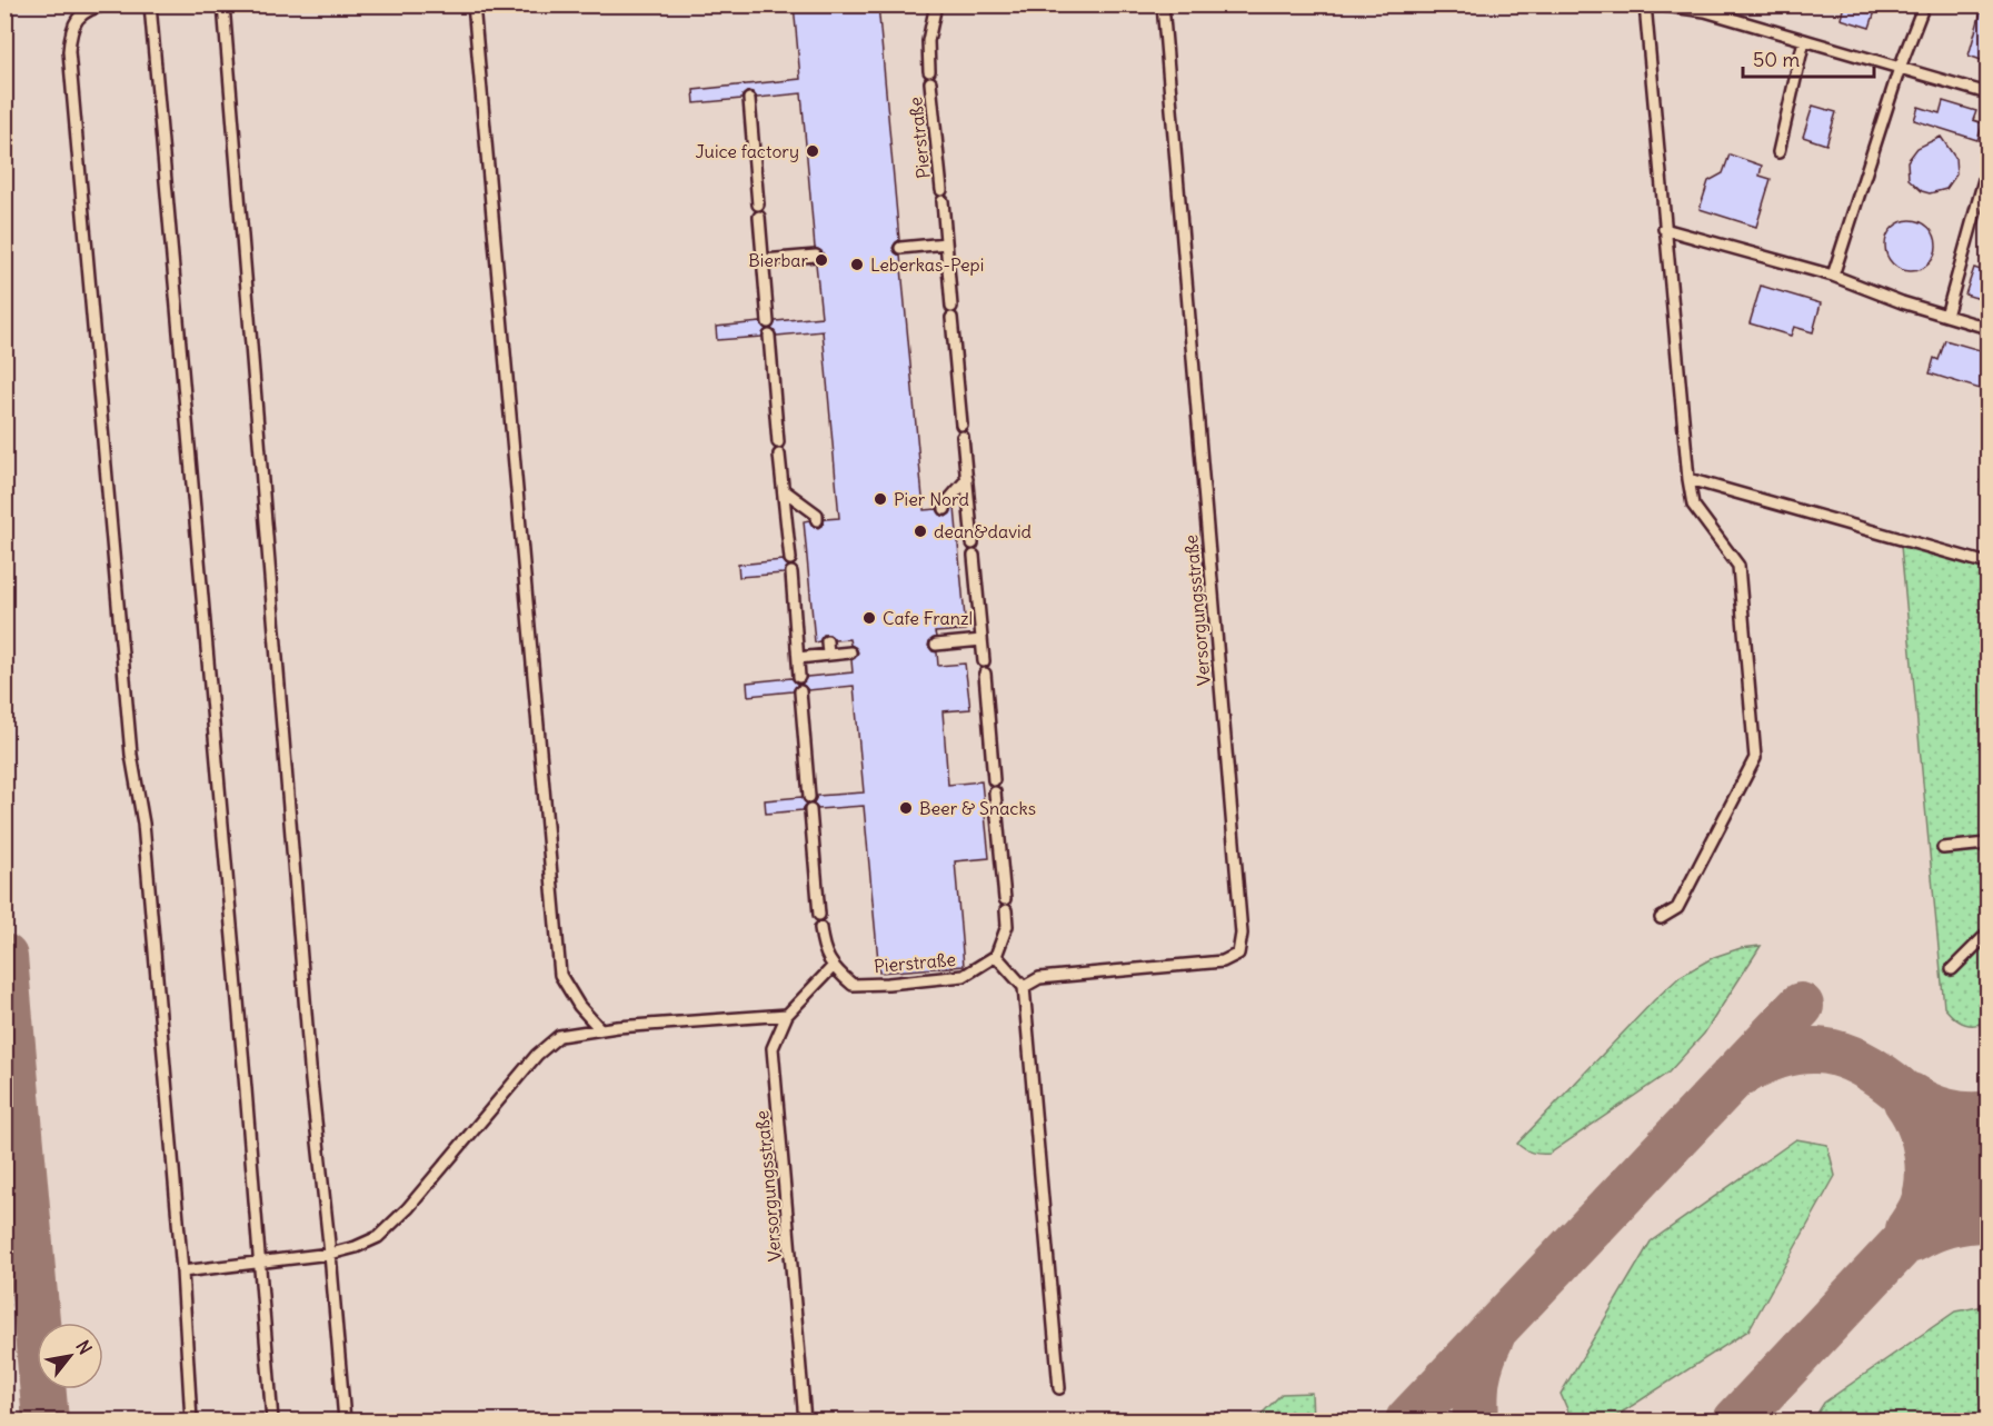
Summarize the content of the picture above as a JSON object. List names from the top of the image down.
{
  "streets": {
    "lane": ["Pierstraße", "Versorgungsstraße"]
  },
  "crossings": [
    ["Pierstraße", "Versorgungsstraße"]
  ],
  "places": [
    "Juice factory",
    "Bierbar",
    "Leberkas-Pepi",
    "Pier Nord",
    "dean&david",
    "Cafe Franzl",
    "Beer & Snacks"
  ],
  "scale_bar": "50 m",
  "north": "top right"
}
